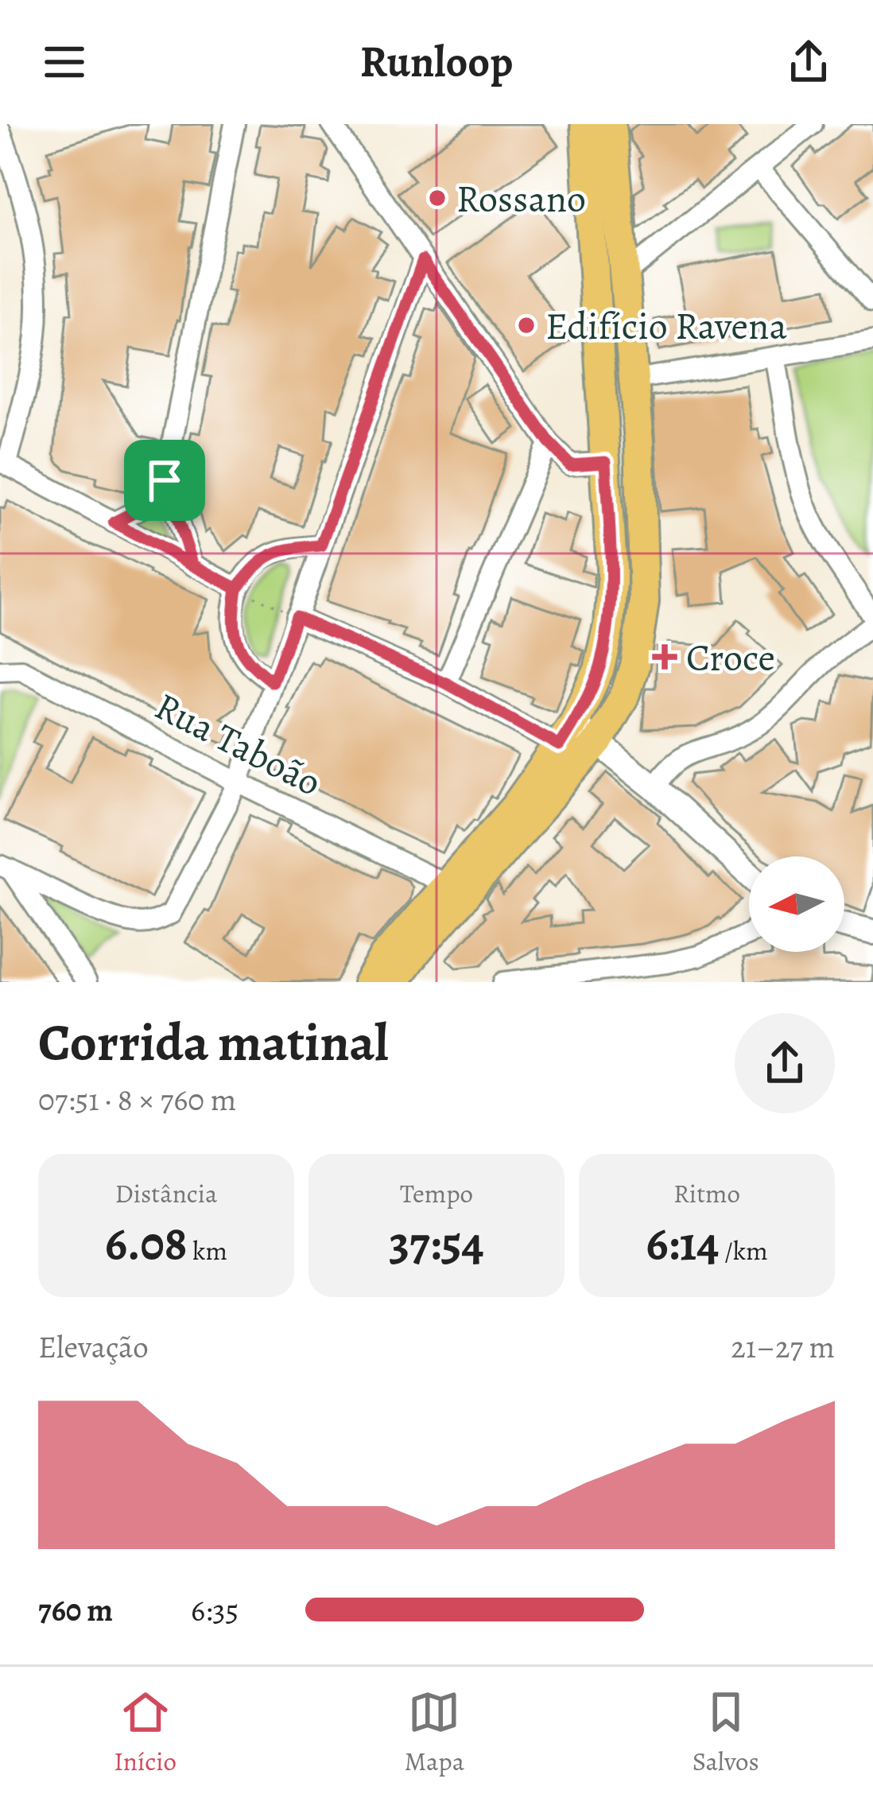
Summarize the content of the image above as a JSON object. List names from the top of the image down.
{
  "streets": {
    "street": ["Rua Taboão"]
  },
  "places": {
    "other": ["Rossano", "Edifício Ravena"],
    "health": ["Croce"]
  },
  "north": "left",
  "page": {
    "header": "Runloop",
    "heading": ["Corrida matinal", "07:51 · 8 × 760 m"],
    "stats": [
      ["Distância", "6.08 km"],
      ["Tempo", "37:54"],
      ["Ritmo", "6:14 /km"]
    ],
    "chart": ["Elevação", "21–27 m"],
    "list": [
      {
        "name": "760 m",
        "note": "6:35"
      }
    ],
    "tabs": ["Início", "Mapa", "Salvos"]
  }
}
